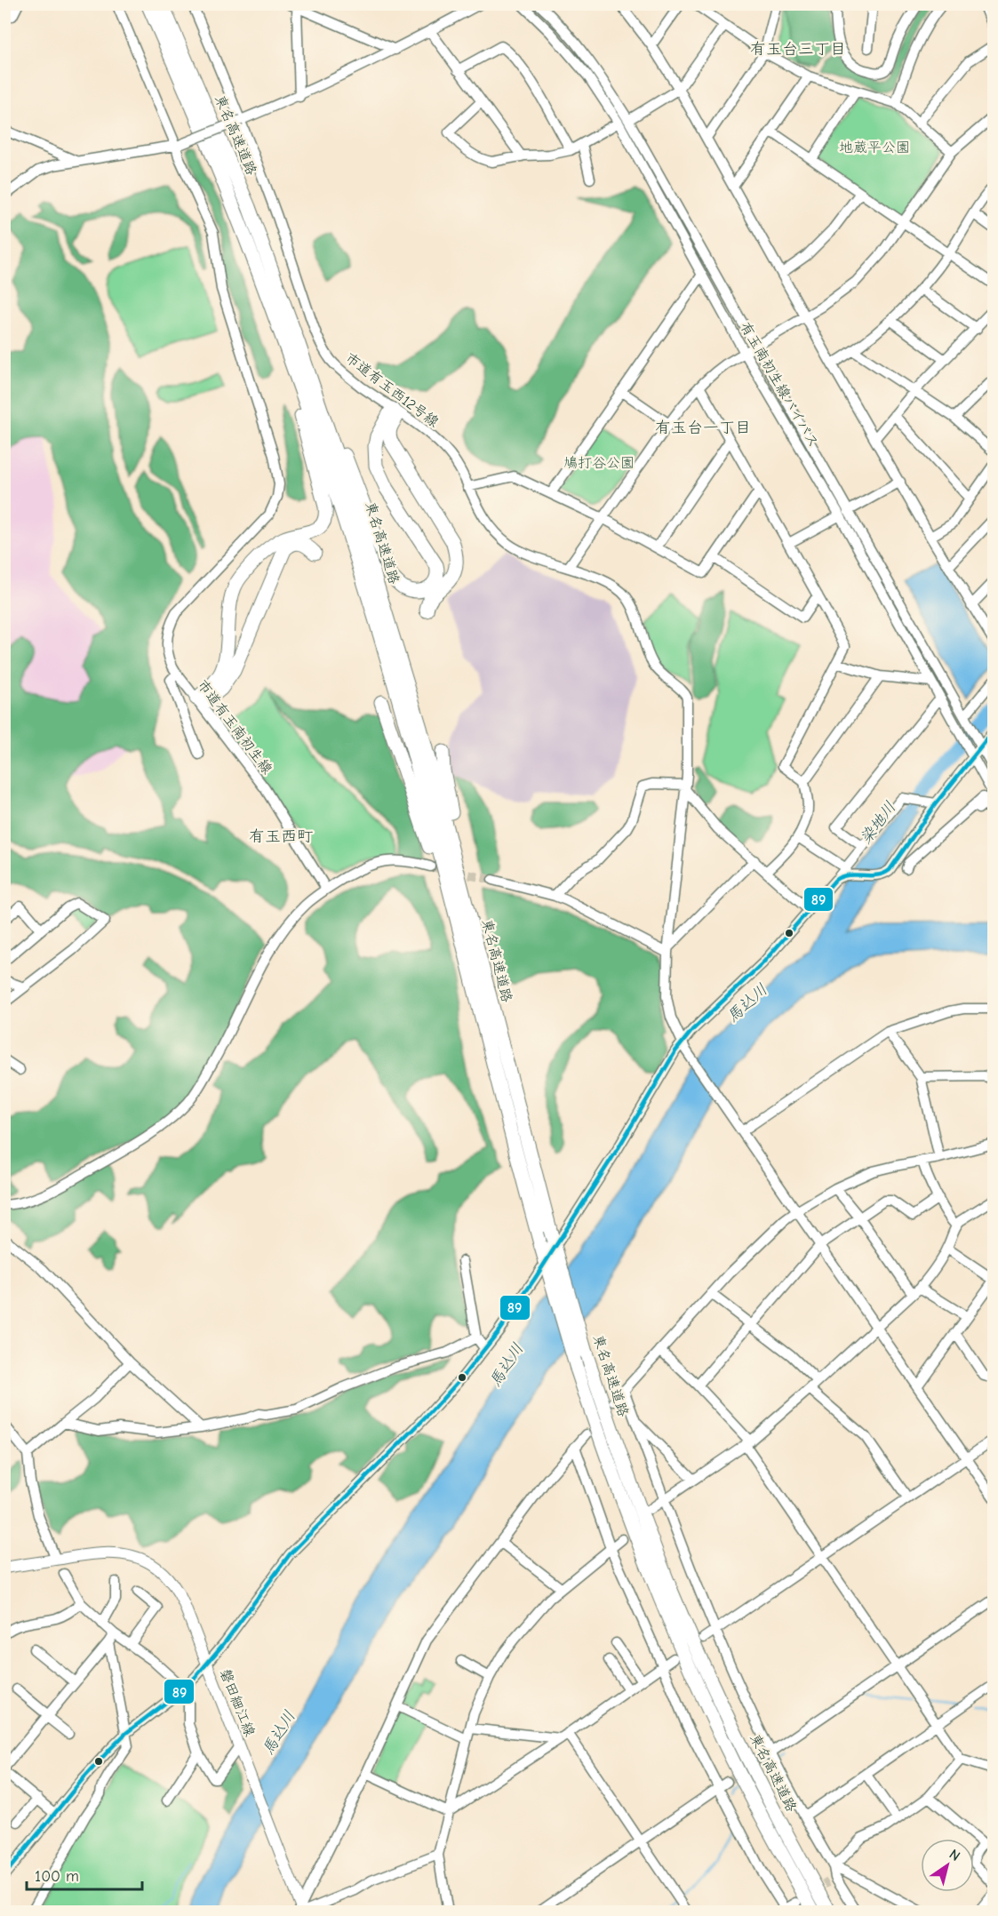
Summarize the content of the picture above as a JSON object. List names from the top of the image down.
{
  "streets": {
    "highway": ["東名高速道路"],
    "main road": ["磐田細江線"],
    "street": ["有玉南初生線バイパス", "市道有玉西12号線", "市道有玉南初生線"]
  },
  "districts": ["有玉台三丁目", "有玉台一丁目", "有玉西町"],
  "water": ["染地川", "馬込川"],
  "parks": ["地蔵平公園", "鳩打谷公園"],
  "lines": ["transit line 89"],
  "scale_bar": "100 m",
  "north": "top right"
}
